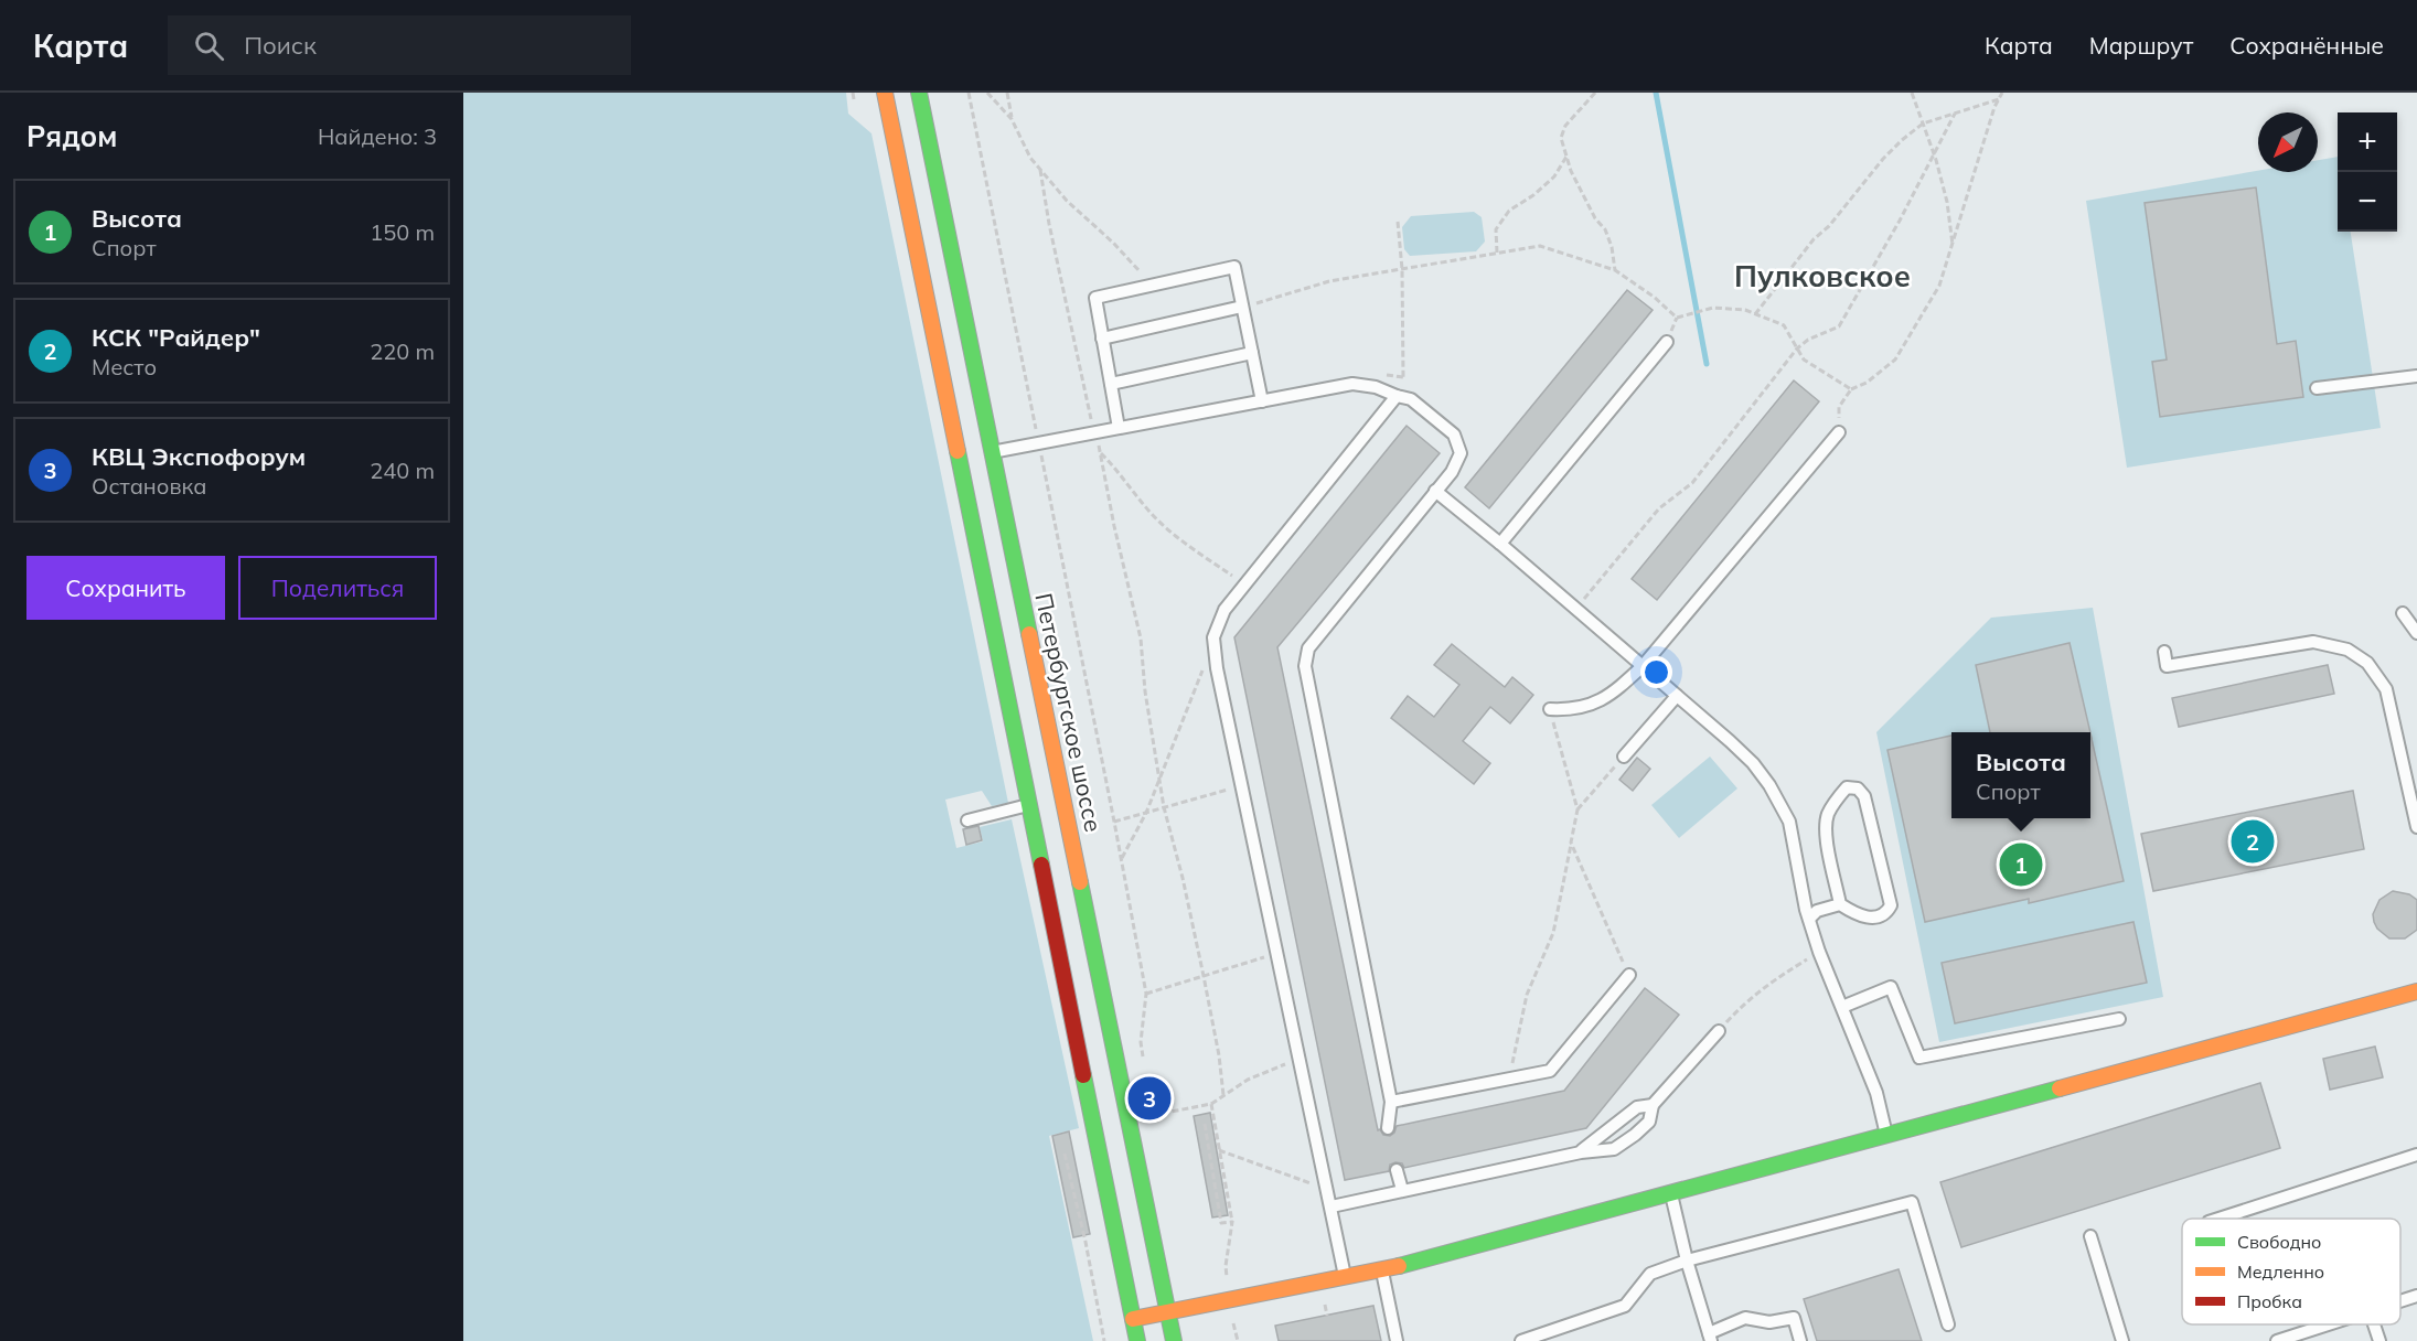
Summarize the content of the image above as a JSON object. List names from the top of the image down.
{
  "streets": {
    "main road": ["Петербургское шоссе"]
  },
  "districts": ["Пулковское"],
  "legend": ["Свободно", "Медленно", "Пробка"],
  "north": "bottom left",
  "page": {
    "header": "Карта",
    "search": "Поиск",
    "nav": ["Карта", "Маршрут", "Сохранённые"],
    "heading": ["Рядом", "Найдено: 3"],
    "map_buttons": ["+", "−"],
    "list": [
      {
        "mark": "1",
        "name": "Высота",
        "note": "Спорт",
        "value": "150 m"
      },
      {
        "mark": "2",
        "name": "КСК \"Райдер\"",
        "note": "Место",
        "value": "220 m"
      },
      {
        "mark": "3",
        "name": "КВЦ Экспофорум",
        "note": "Остановка",
        "value": "240 m"
      }
    ],
    "buttons": ["Сохранить", "Поделиться"],
    "popup": ["Высота", "Спорт"],
    "pins": ["2", "1", "3"]
  }
}
